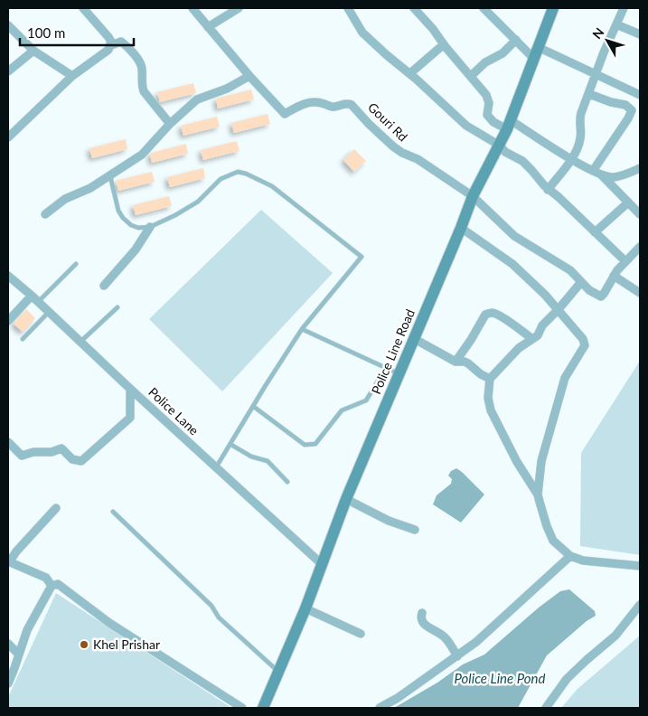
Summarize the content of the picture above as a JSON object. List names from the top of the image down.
{
  "streets": {
    "street": ["Gouri Rd", "Police Line Road", "Police Lane"]
  },
  "crossings": [
    ["Gouri Rd", "Police Line Road"],
    ["Police Line Road", "Police Lane"]
  ],
  "water": ["Police Line Pond"],
  "places": ["Khel Prishar"],
  "scale_bar": "100 m",
  "north": "top left"
}
